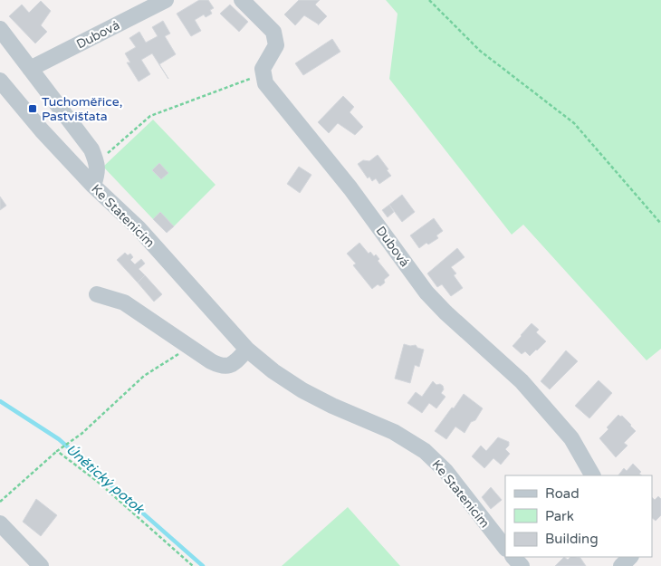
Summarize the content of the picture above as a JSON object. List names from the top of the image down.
{
  "streets": {
    "street": ["Dubová", "Ke Statenicím"]
  },
  "water": ["Únětický potok"],
  "places": {
    "transit": ["Tuchoměřice, Pastvišťata"]
  },
  "legend": ["Road", "Park", "Building"]
}
